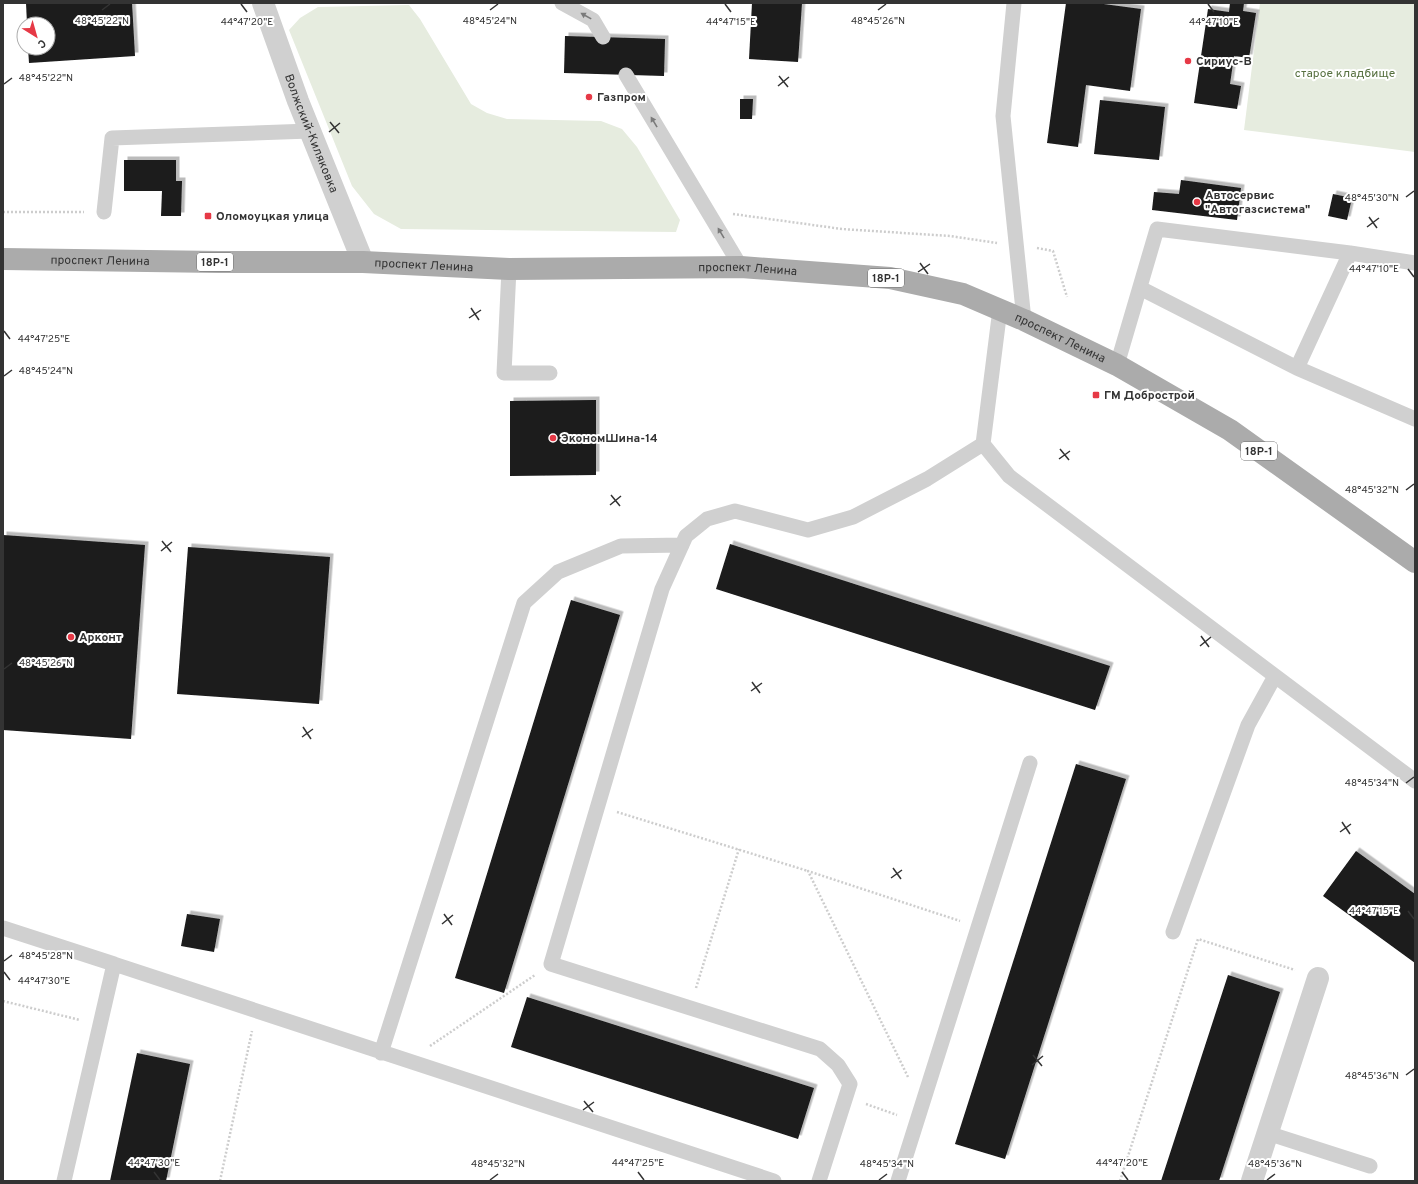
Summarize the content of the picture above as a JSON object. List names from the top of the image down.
{
  "streets": {
    "main road": ["проспект Ленина", "18Р-1"],
    "street": ["Волжский-Киляковка"]
  },
  "crossings": [
    ["Волжский-Киляковка", "проспект Ленина"]
  ],
  "parks": ["старое кладбище"],
  "places": {
    "other": [
      "Сириус-В",
      "Газпром",
      "Автосервис \"Автогазсистема\"",
      "ЭкономШина-14",
      "Арконт"
    ],
    "transit": ["Оломоуцкая улица", "ГМ Добрострой"]
  },
  "north": "bottom right",
  "coordinates": [
    "48°45'22\"N",
    "48°45'24\"N",
    "48°45'26\"N",
    "44°47'20\"E",
    "44°47'15\"E",
    "44°47'10\"E",
    "48°45'30\"N",
    "44°47'25\"E",
    "48°45'32\"N",
    "48°45'34\"N",
    "48°45'28\"N",
    "44°47'30\"E",
    "48°45'36\"N"
  ]
}
